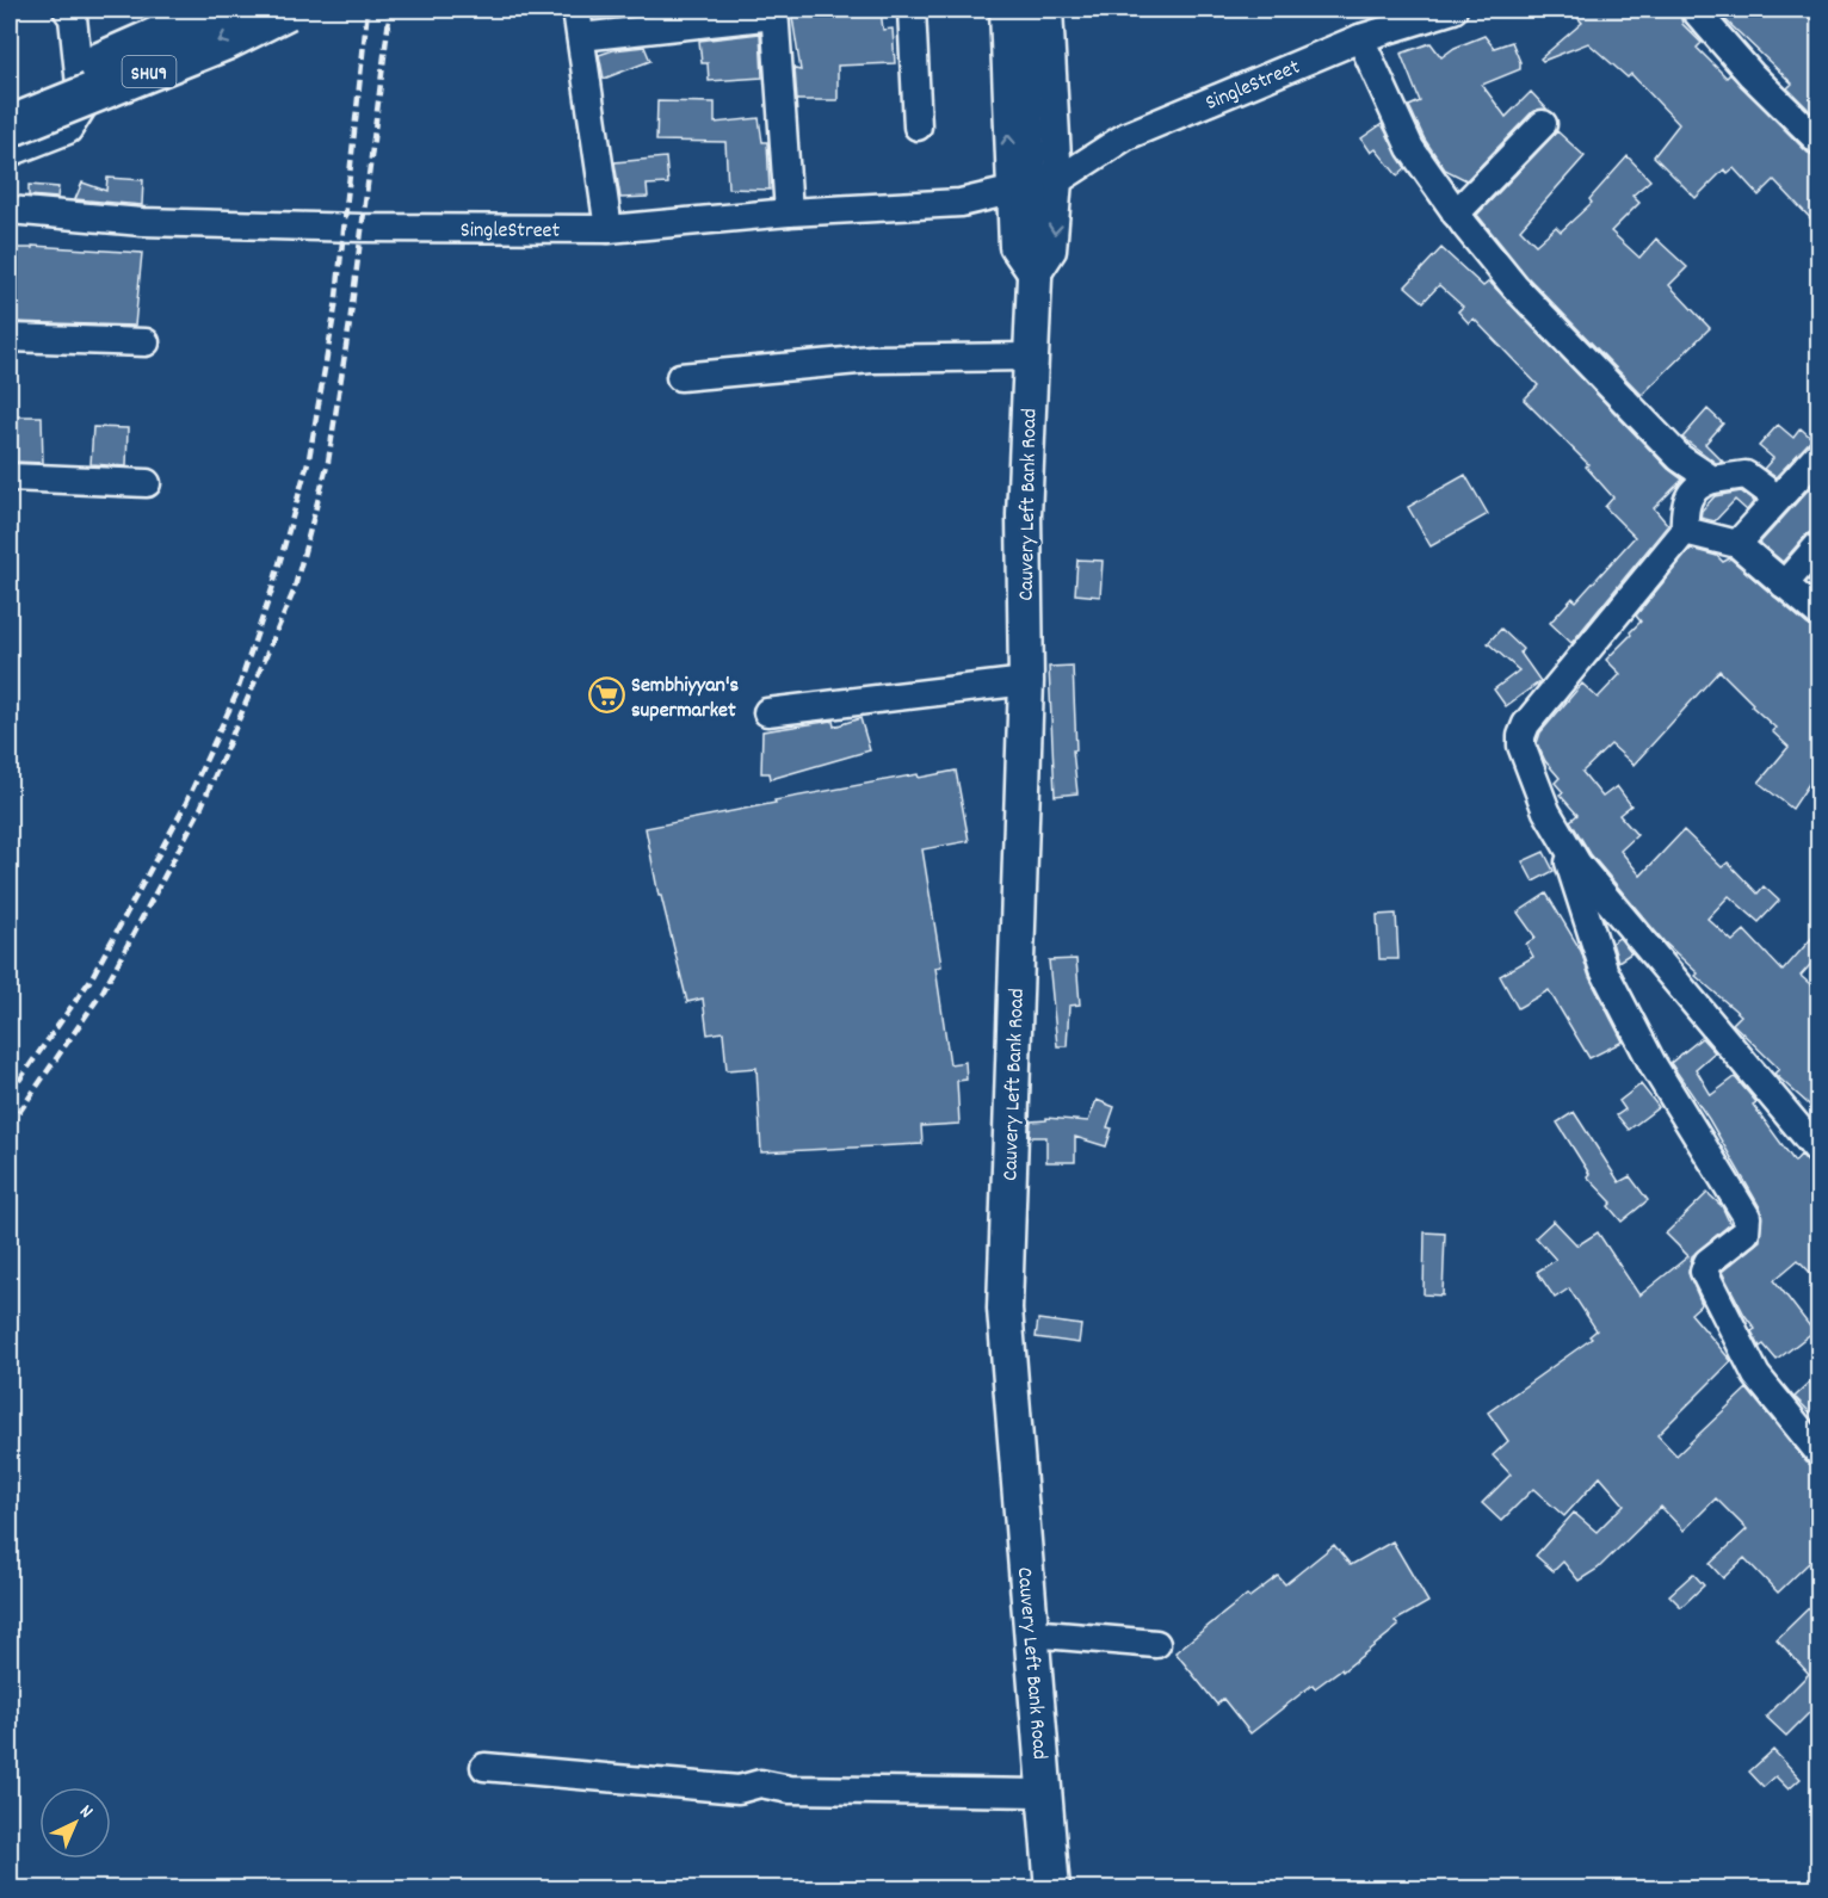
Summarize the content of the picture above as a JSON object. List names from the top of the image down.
{
  "streets": {
    "highway": ["SHU9"],
    "main road": ["Cauvery Left Bank Road"],
    "street": ["SingleStreet"]
  },
  "places": {
    "supermarket": ["Sembhiyyan's supermarket"]
  },
  "north": "top right"
}
